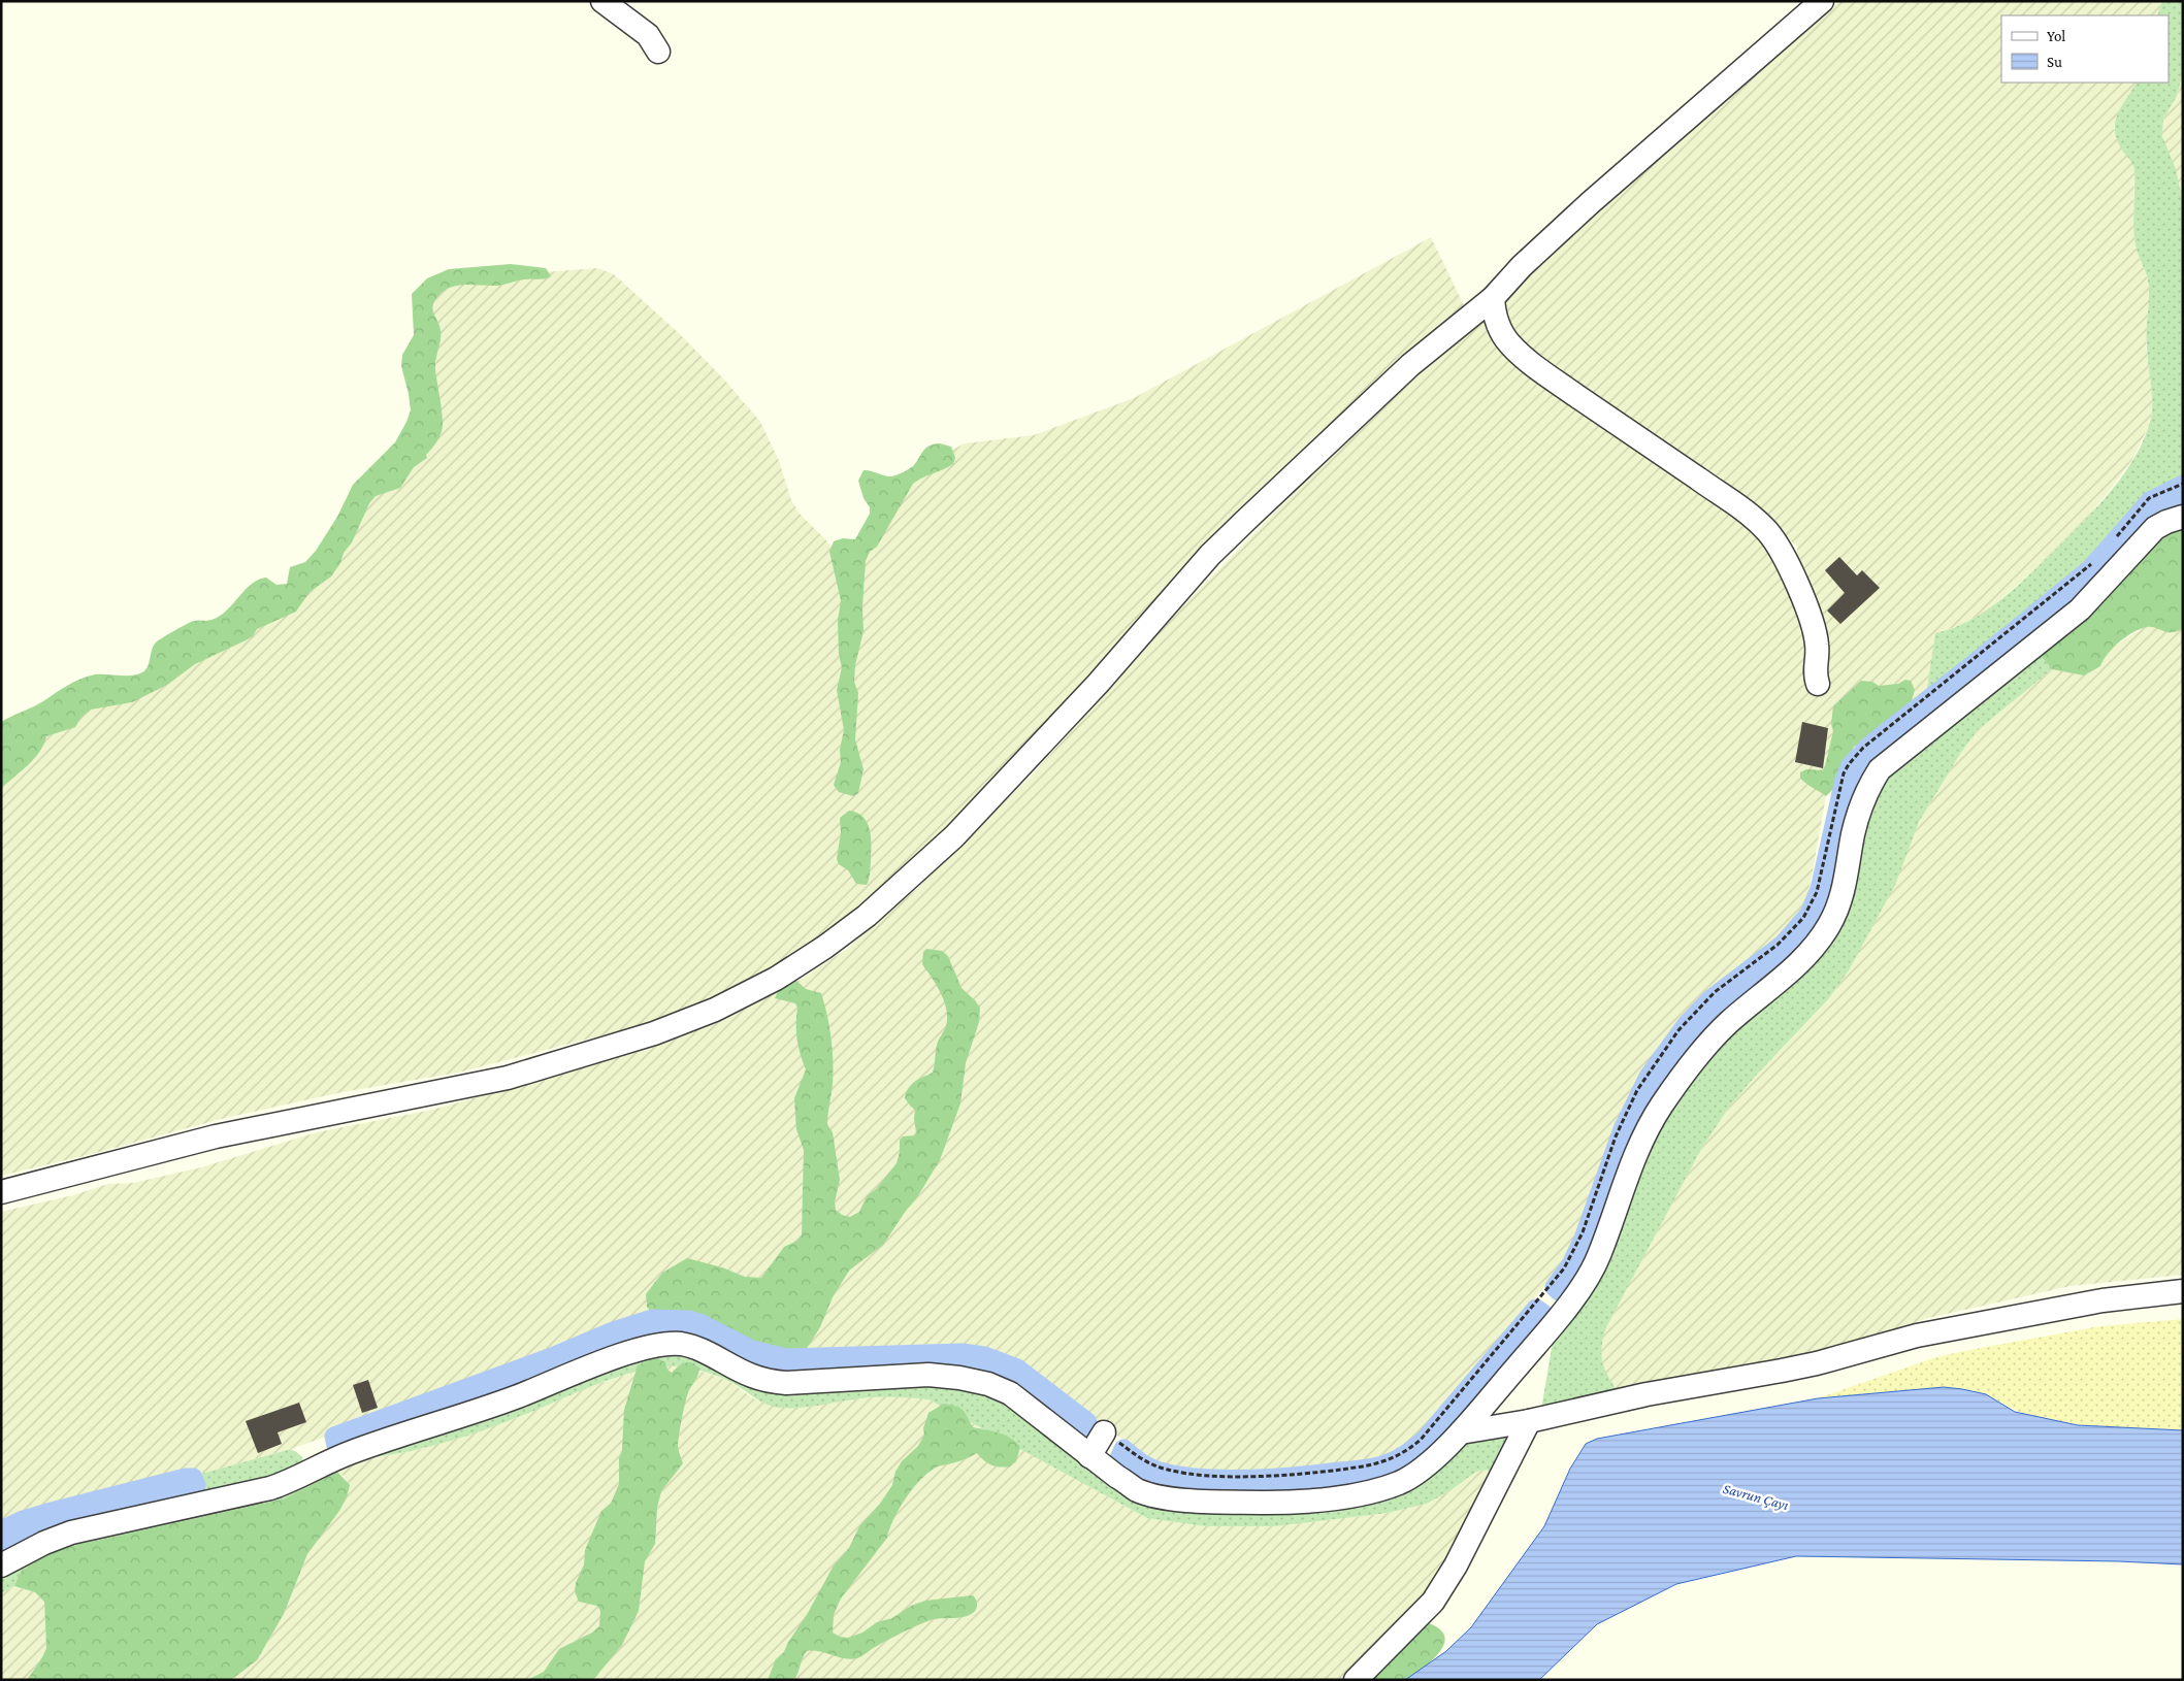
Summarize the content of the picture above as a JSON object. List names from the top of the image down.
{
  "water": ["Savrun Çayı"],
  "legend": ["Yol", "Su"]
}
